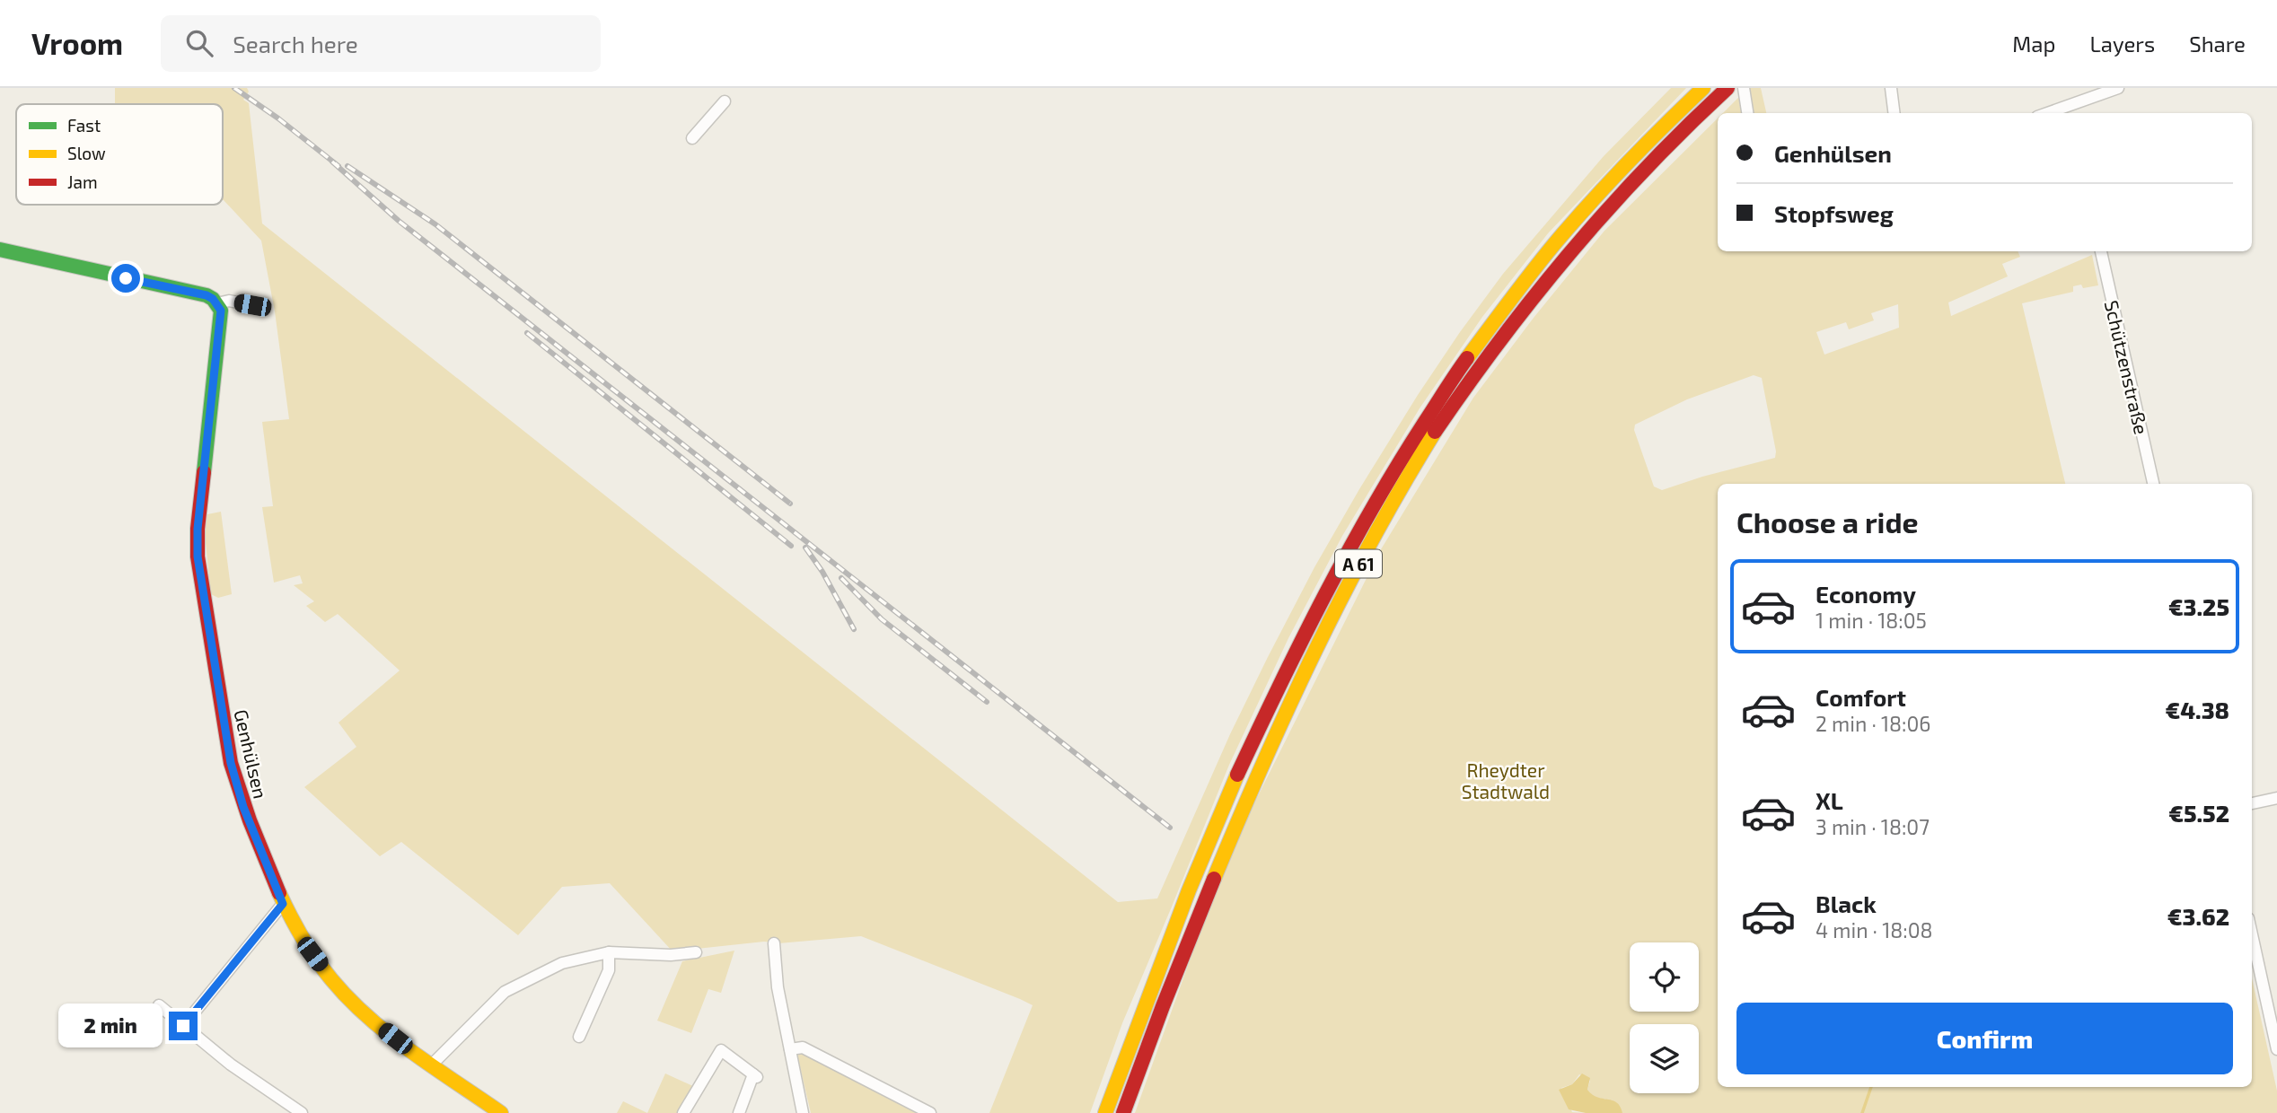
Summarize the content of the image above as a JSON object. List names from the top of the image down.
{
  "streets": {
    "main road": ["A 61", "Genhülsen"],
    "street": ["Schützenstraße"]
  },
  "parks": ["Rheydter Stadtwald"],
  "legend": ["Fast", "Slow", "Jam"],
  "page": {
    "header": "Vroom",
    "search": "Search here",
    "nav": ["Map", "Layers", "Share"],
    "banner": ["Genhülsen", "Stopfsweg"],
    "heading": "Choose a ride",
    "list": [
      {
        "name": "Economy",
        "note": "1 min · 18:05",
        "value": "€3.25"
      },
      {
        "name": "Comfort",
        "note": "2 min · 18:06",
        "value": "€4.38"
      },
      {
        "name": "XL",
        "note": "3 min · 18:07",
        "value": "€5.52"
      },
      {
        "name": "Black",
        "note": "4 min · 18:08",
        "value": "€3.62"
      }
    ],
    "buttons": "Confirm",
    "bubble": "2 min"
  }
}
